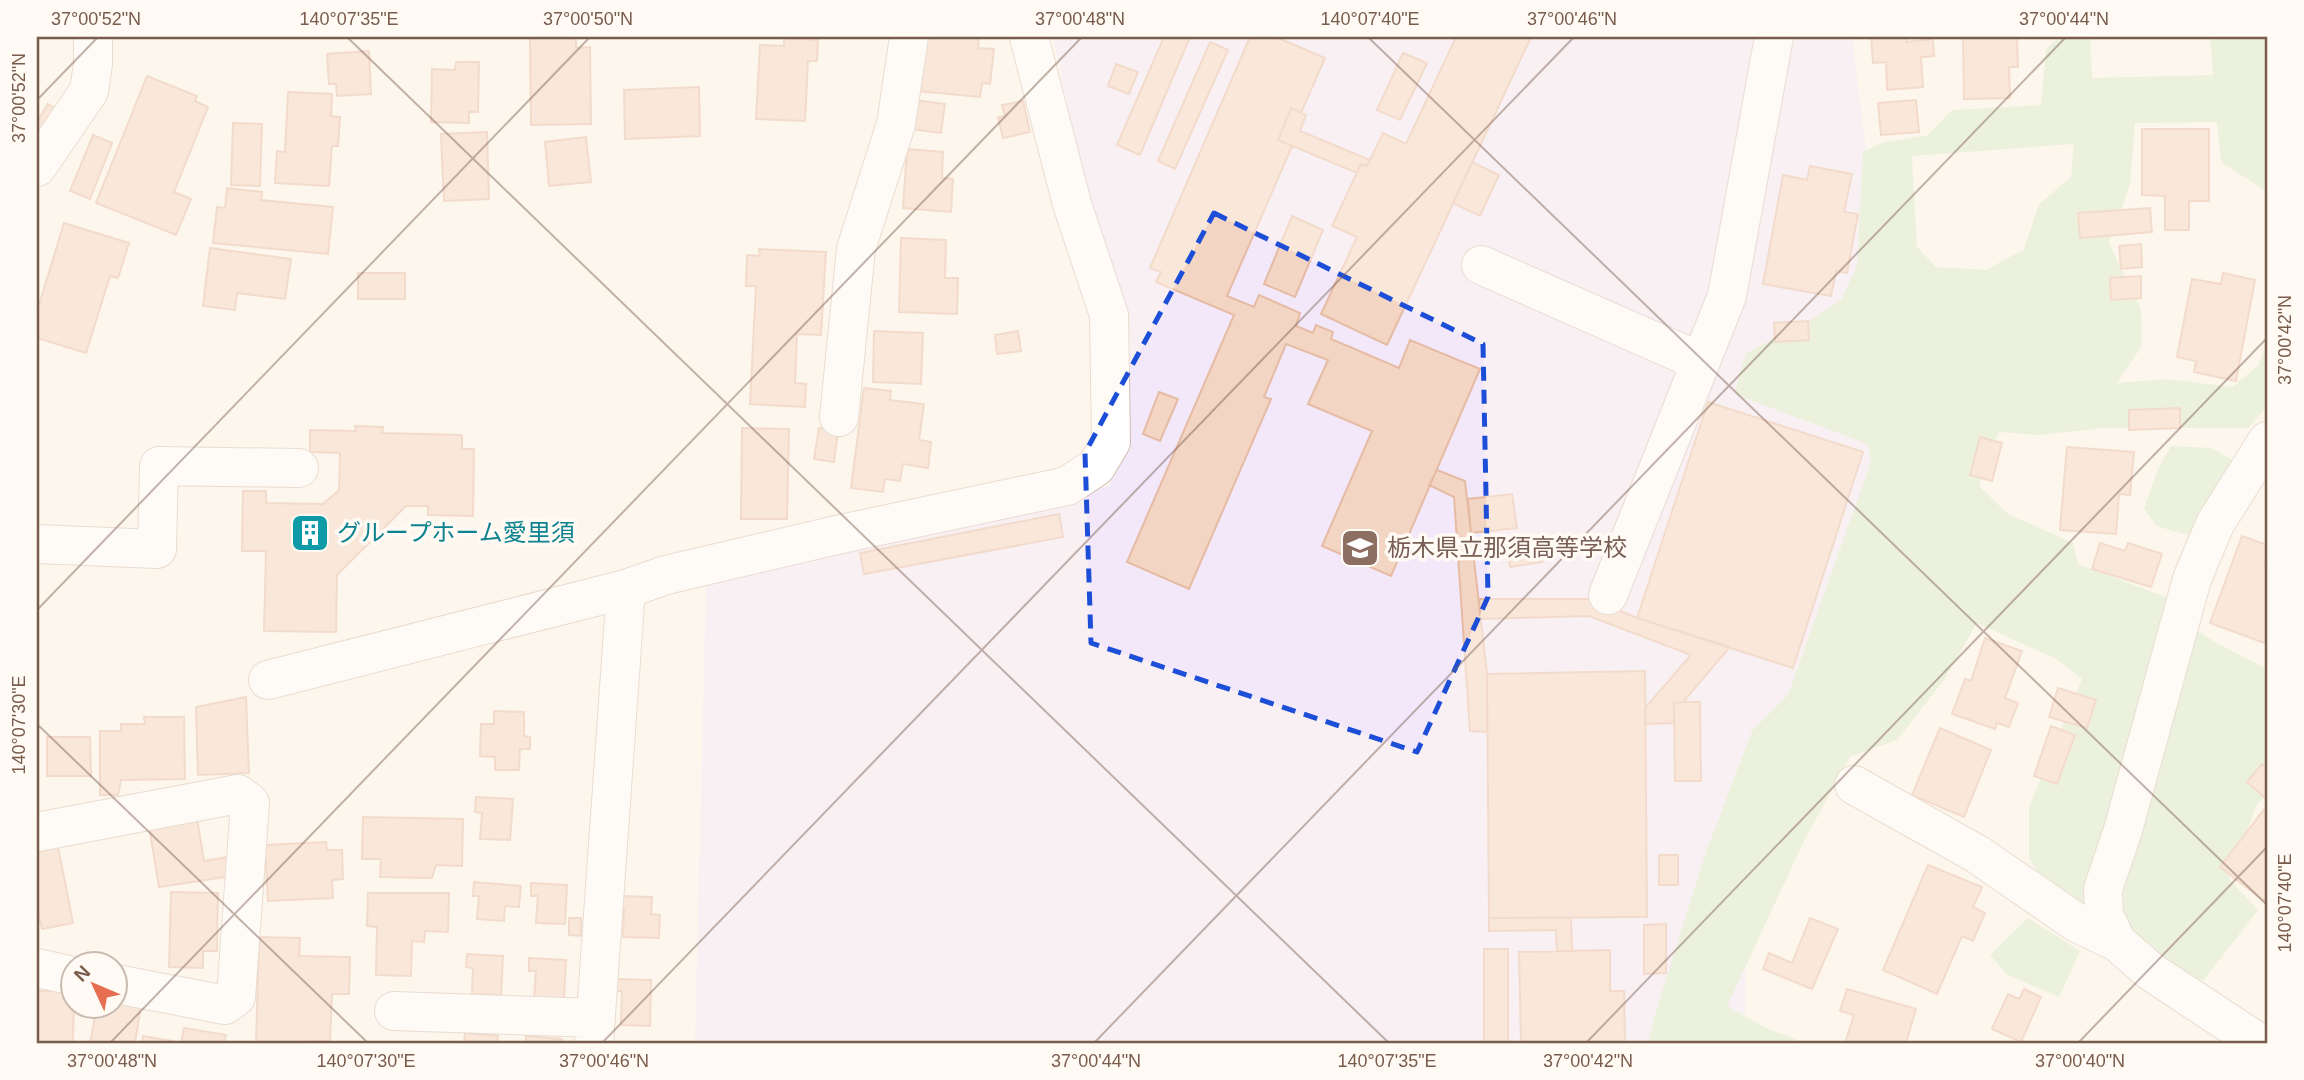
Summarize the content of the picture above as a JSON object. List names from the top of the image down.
{
  "places": {
    "building": ["グループホーム愛里須"],
    "school or university": ["栃木県立那須高等学校"]
  },
  "north": "top left",
  "coordinates": [
    "37°00'52\"N",
    "140°07'35\"E",
    "37°00'50\"N",
    "37°00'48\"N",
    "140°07'40\"E",
    "37°00'46\"N",
    "37°00'44\"N",
    "37°00'42\"N",
    "140°07'30\"E",
    "37°00'40\"N"
  ]
}
